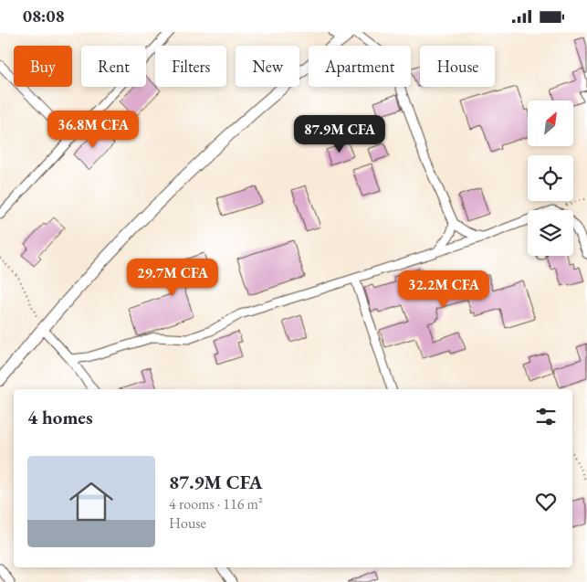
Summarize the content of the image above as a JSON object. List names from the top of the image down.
{
  "north": "top right",
  "page": {
    "status": "08:08",
    "chip": [
      "Buy",
      "Rent",
      "Filters",
      "New",
      "Apartment",
      "House"
    ],
    "price": [
      "36.8M CFA",
      "87.9M CFA",
      "29.7M CFA",
      "32.2M CFA"
    ],
    "heading": "4 homes",
    "list": [
      {
        "name": "87.9M CFA",
        "note": "4 rooms · 116 m² · House"
      }
    ]
  }
}
